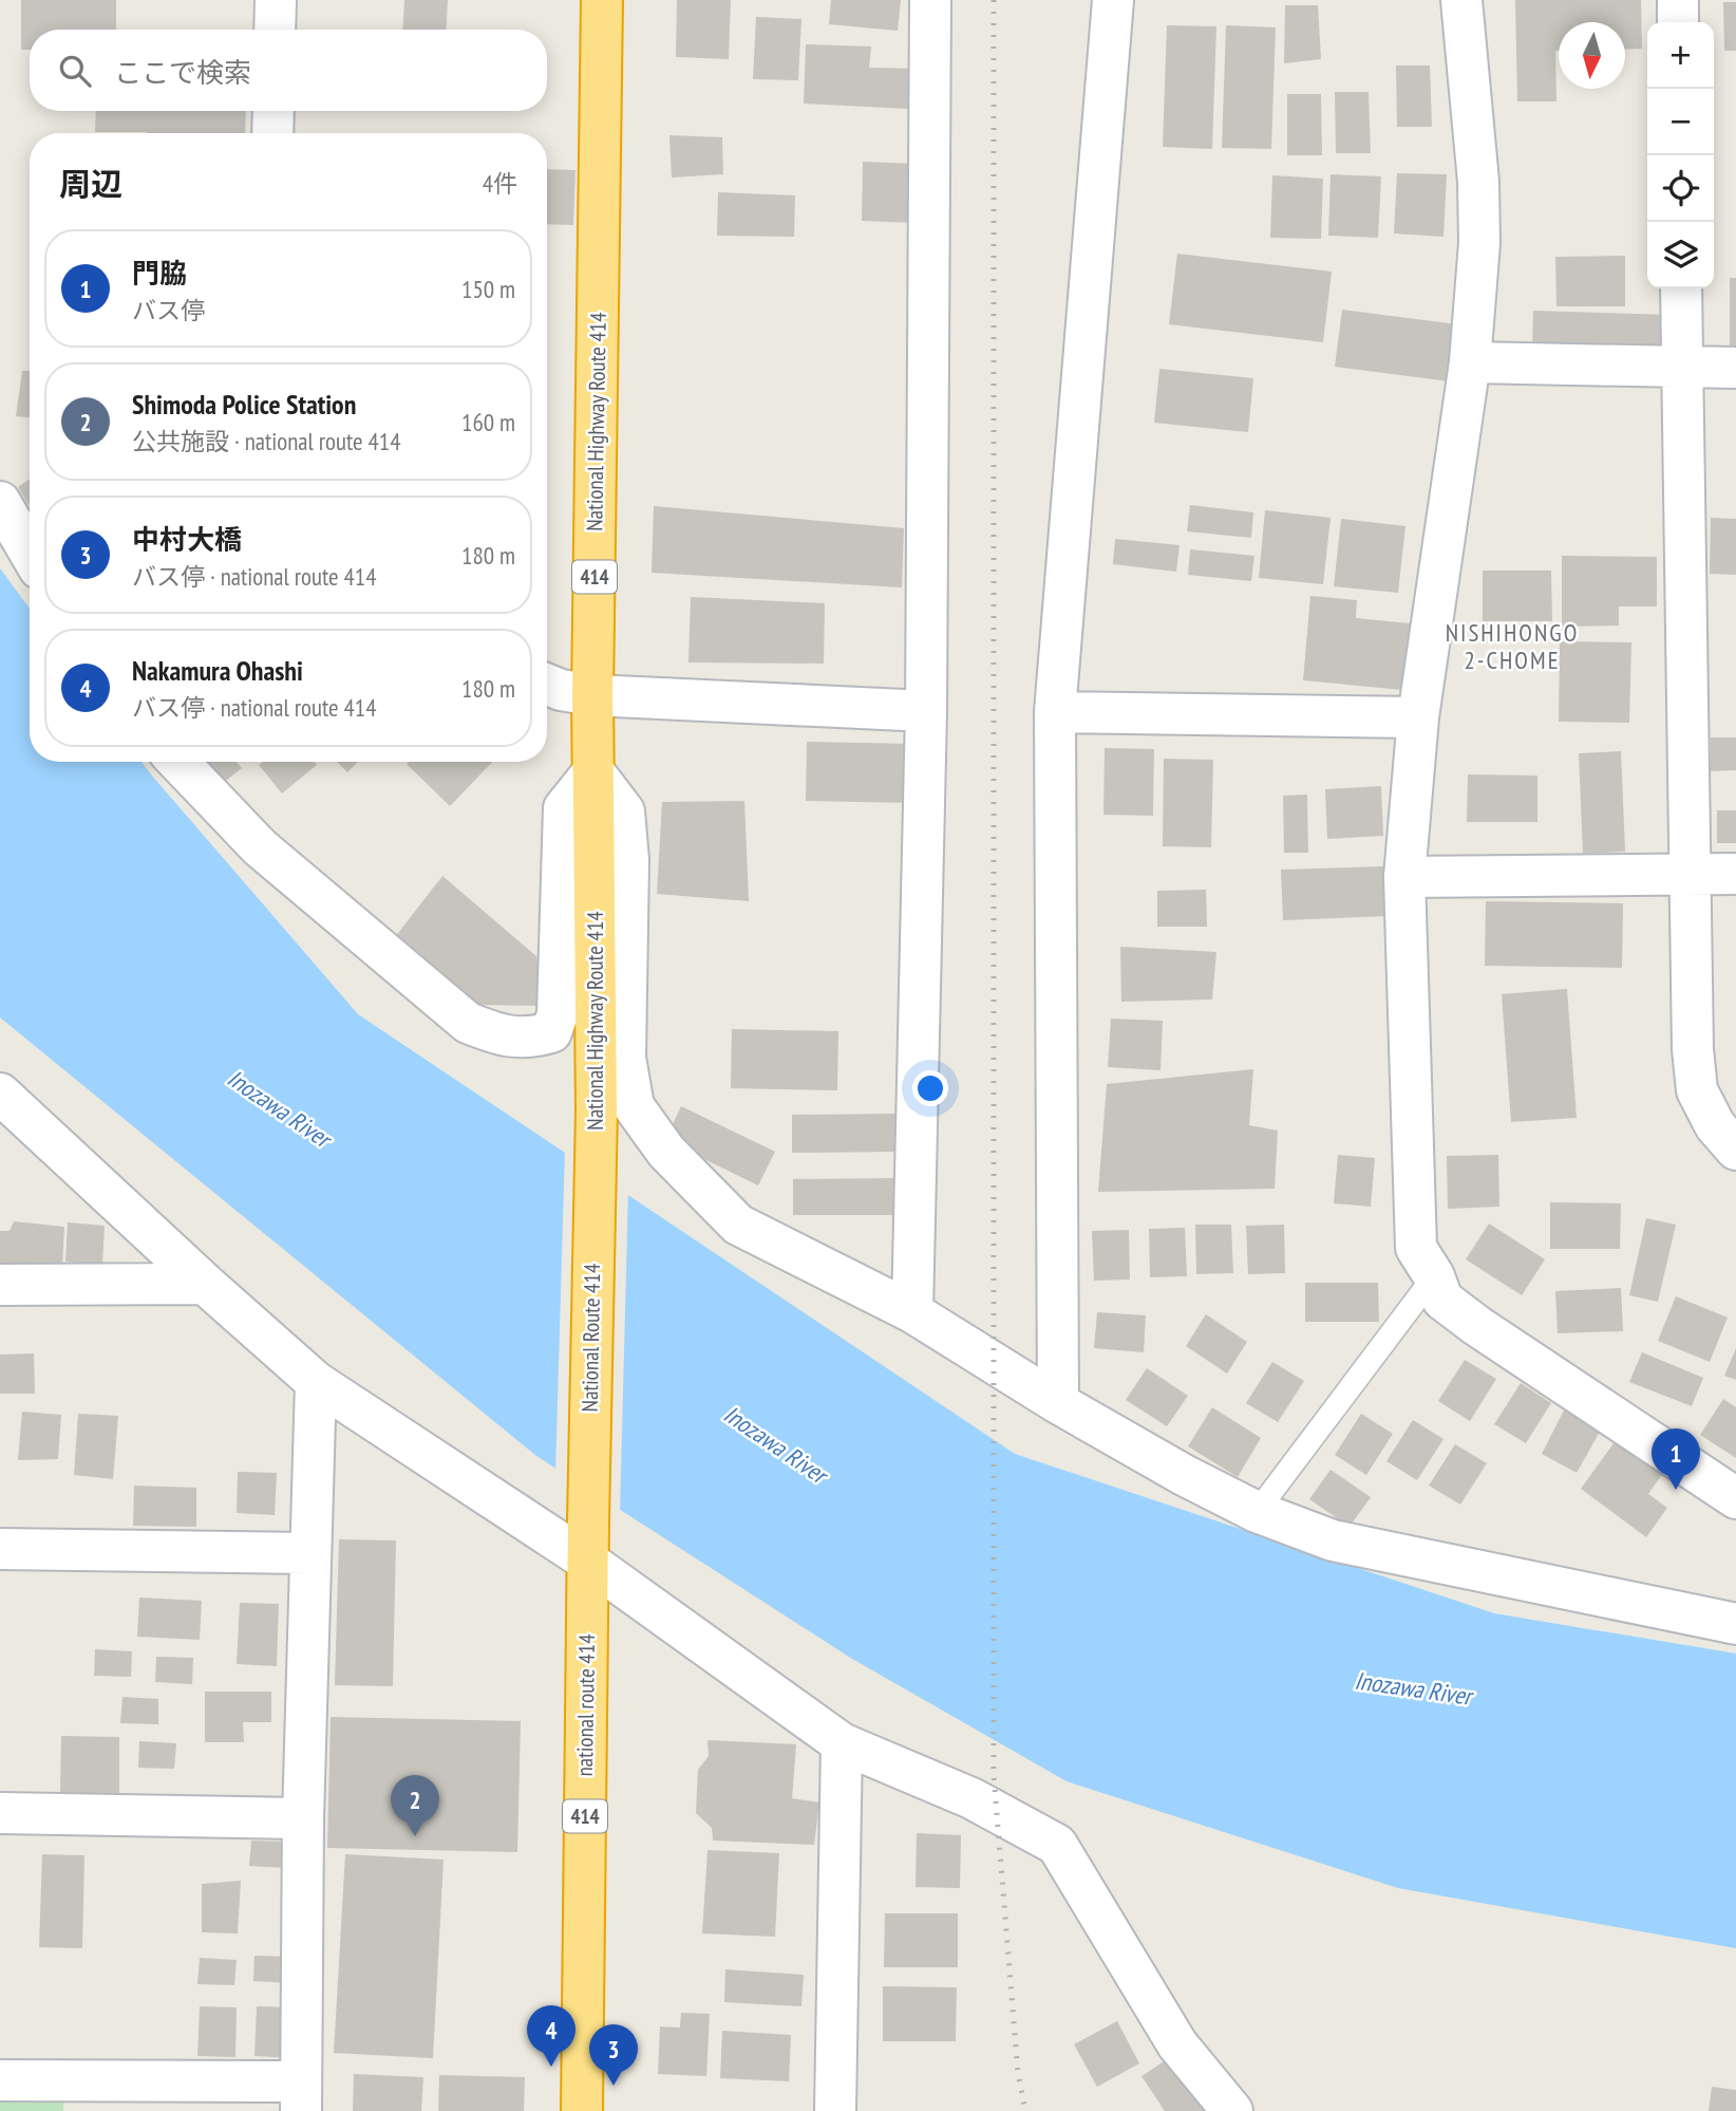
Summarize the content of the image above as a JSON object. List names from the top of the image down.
{
  "streets": {
    "highway": [
      "National Highway Route 414",
      "414",
      "National Route 414",
      "national route 414"
    ]
  },
  "crossings": [
    ["National Highway Route 414", "National Route 414"],
    ["National Route 414", "national route 414"]
  ],
  "districts": ["NISHIHONGO 2-CHOME"],
  "water": ["Inozawa River"],
  "north": "bottom",
  "page": {
    "map_buttons": ["+", "−"],
    "search": "ここで検索",
    "heading": ["周辺", "4件"],
    "list": [
      {
        "mark": "1",
        "name": "門脇",
        "note": "バス停",
        "value": "150 m"
      },
      {
        "mark": "2",
        "name": "Shimoda Police Station",
        "note": "公共施設 · national route 414",
        "value": "160 m"
      },
      {
        "mark": "3",
        "name": "中村大橋",
        "note": "バス停 · national route 414",
        "value": "180 m"
      },
      {
        "mark": "4",
        "name": "Nakamura Ohashi",
        "note": "バス停 · national route 414",
        "value": "180 m"
      }
    ],
    "pins": [
      "1",
      "2",
      "4",
      "3"
    ]
  }
}
